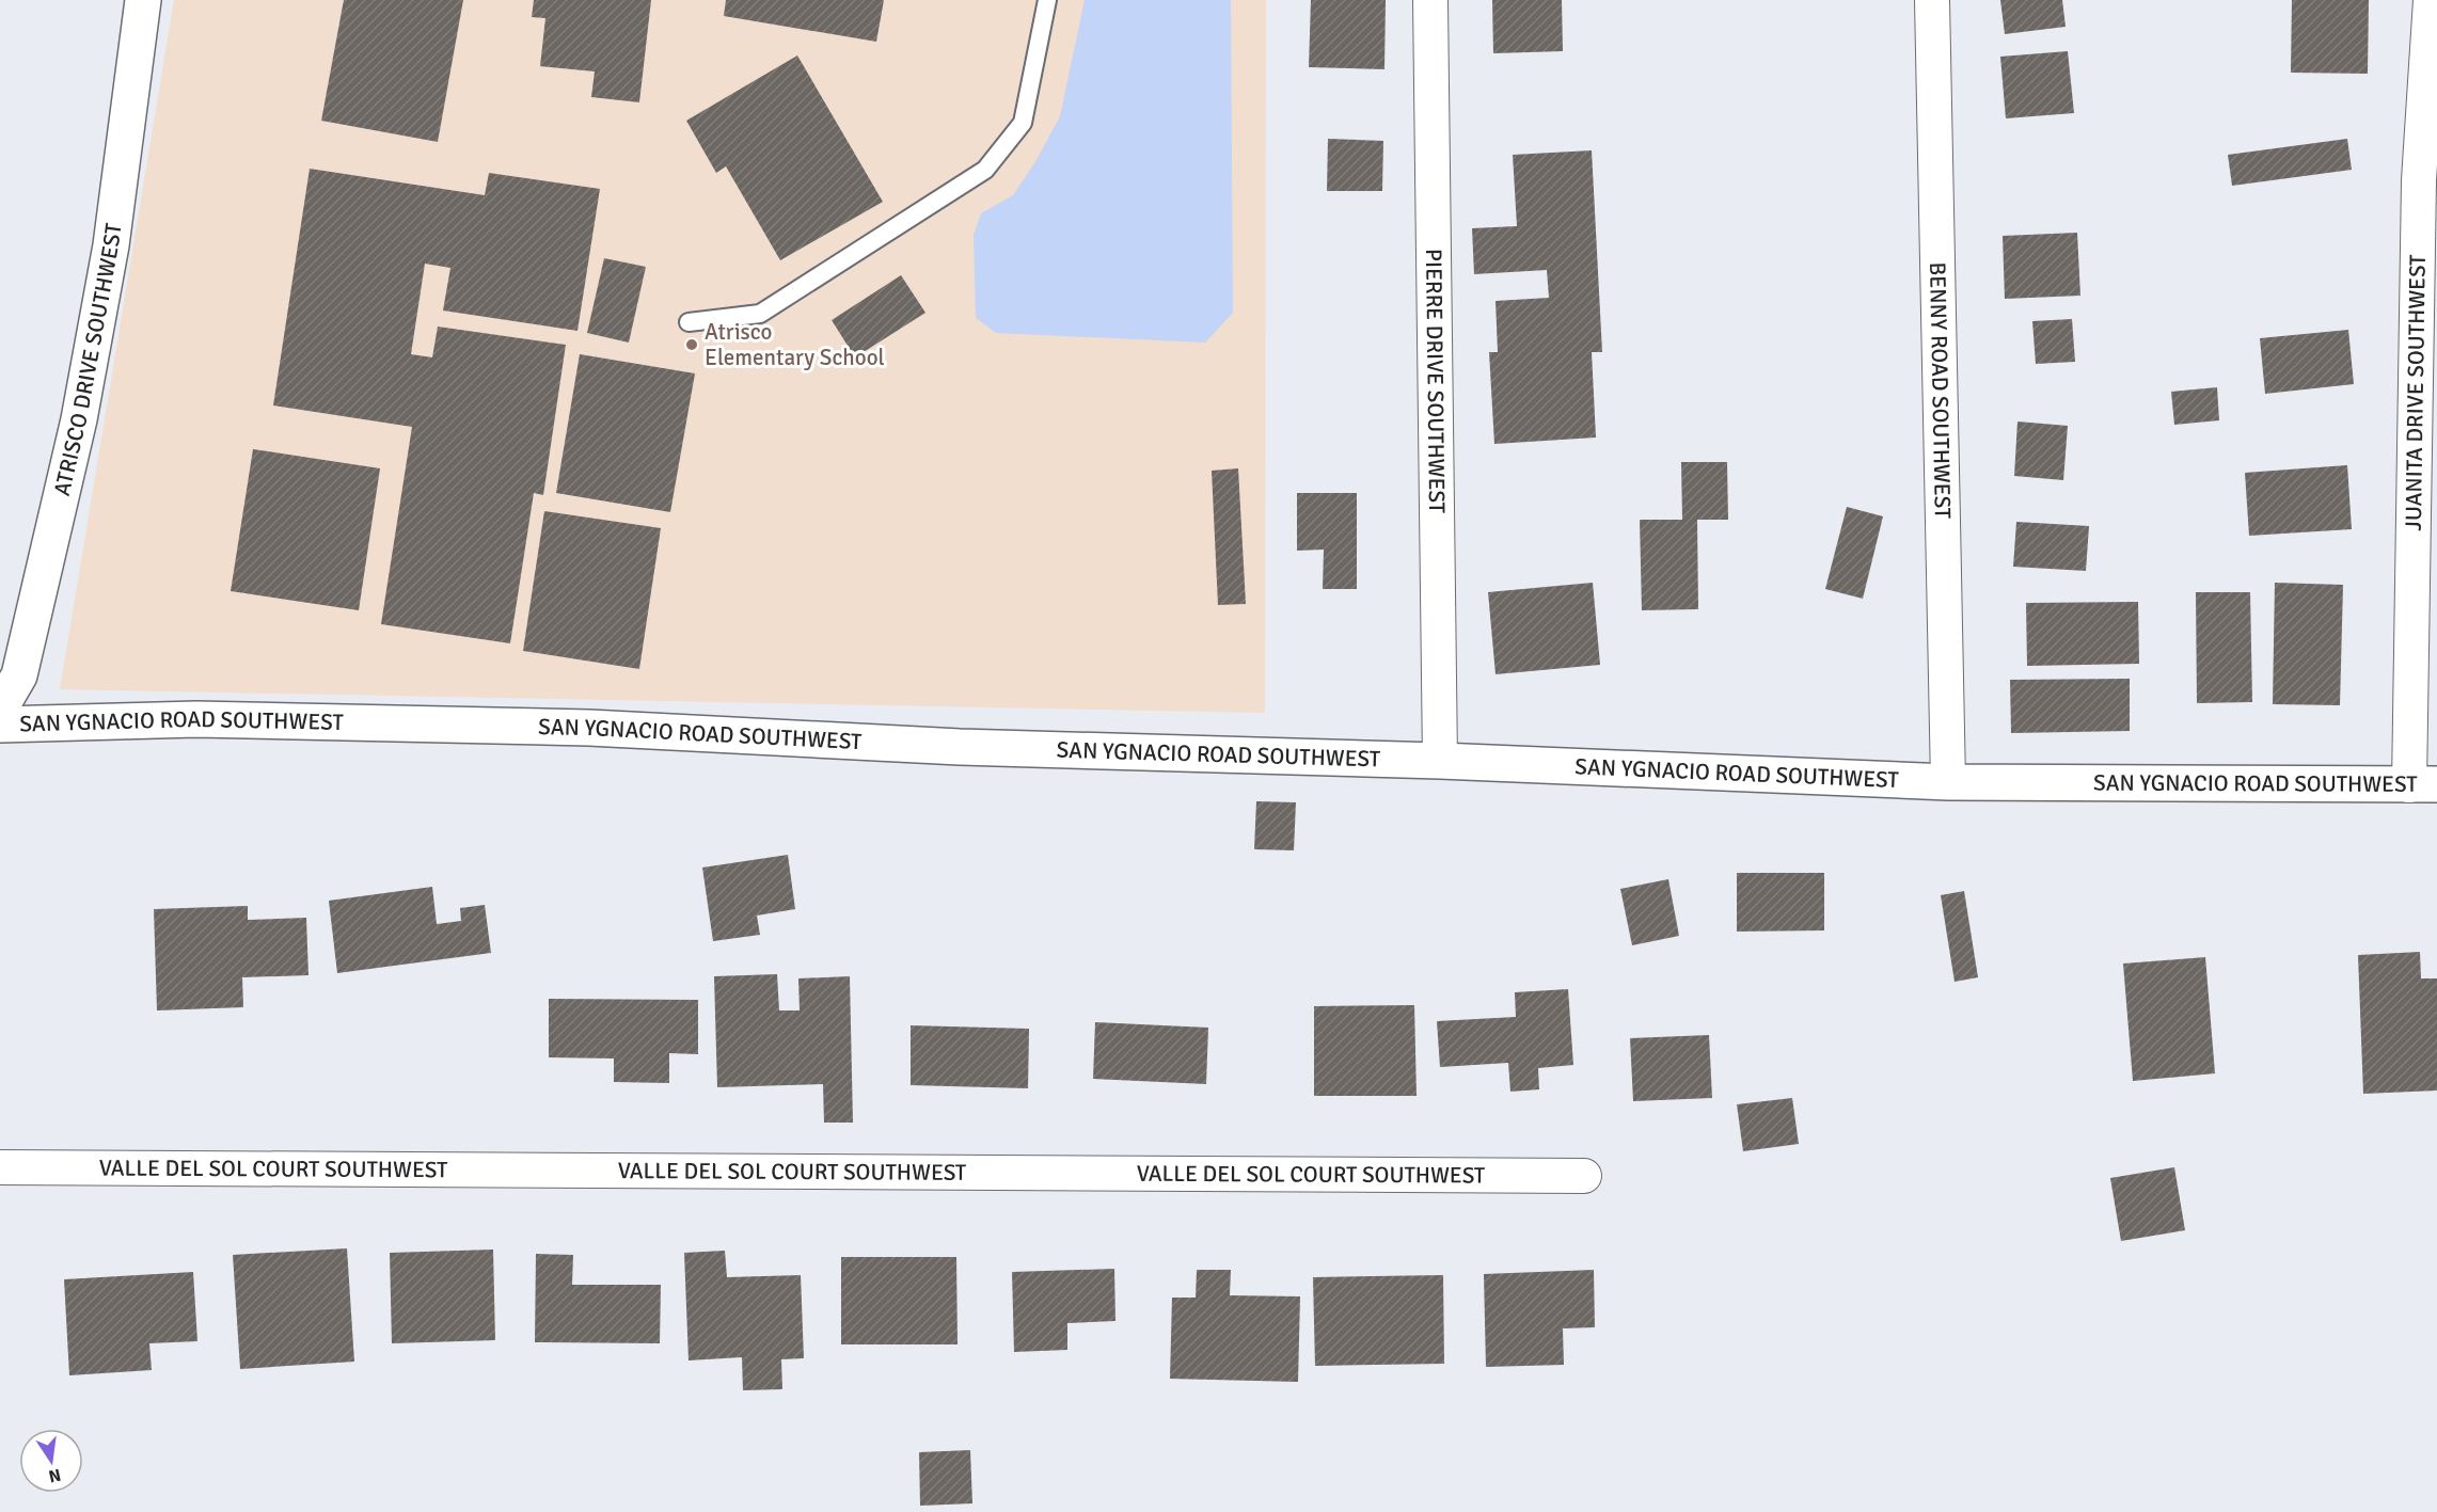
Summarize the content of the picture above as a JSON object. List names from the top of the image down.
{
  "streets": {
    "street": [
      "ATRISCO DRIVE SOUTHWEST",
      "PIERRE DRIVE SOUTHWEST",
      "BENNY ROAD SOUTHWEST",
      "JUANITA DRIVE SOUTHWEST",
      "SAN YGNACIO ROAD SOUTHWEST",
      "VALLE DEL SOL COURT SOUTHWEST"
    ]
  },
  "crossings": [
    ["PIERRE DRIVE SOUTHWEST", "SAN YGNACIO ROAD SOUTHWEST"],
    ["BENNY ROAD SOUTHWEST", "SAN YGNACIO ROAD SOUTHWEST"],
    ["JUANITA DRIVE SOUTHWEST", "SAN YGNACIO ROAD SOUTHWEST"]
  ],
  "places": ["Atrisco Elementary School"],
  "north": "bottom"
}
